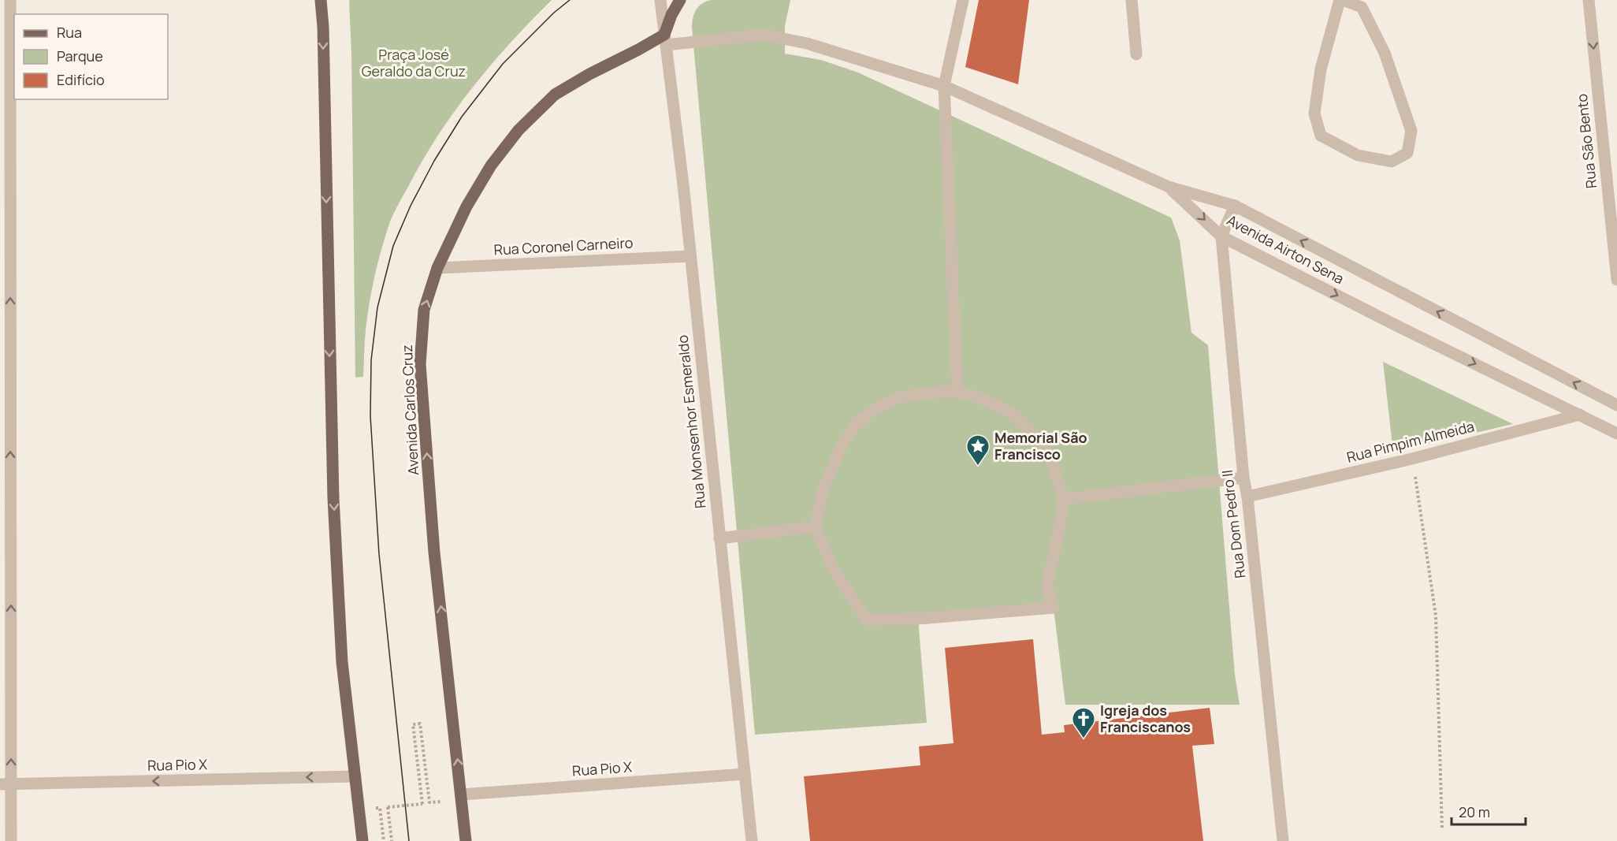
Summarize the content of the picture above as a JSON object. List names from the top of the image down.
{
  "streets": {
    "main road": ["Avenida Carlos Cruz"],
    "street": [
      "Rua São Bento",
      "Rua Coronel Carneiro",
      "Avenida Airton Sena",
      "Rua Monsenhor Esmeraldo",
      "Rua Pimpim Almeida",
      "Rua Dom Pedro II",
      "Rua Pio X"
    ]
  },
  "crossings": [
    ["Rua Coronel Carneiro", "Avenida Carlos Cruz"],
    ["Rua Coronel Carneiro", "Rua Monsenhor Esmeraldo"],
    ["Avenida Airton Sena", "Rua Pimpim Almeida"],
    ["Avenida Airton Sena", "Rua Dom Pedro II"],
    ["Avenida Carlos Cruz", "Rua Monsenhor Esmeraldo"],
    ["Avenida Carlos Cruz", "Rua Pio X"],
    ["Rua Monsenhor Esmeraldo", "Rua Pio X"],
    ["Rua Pimpim Almeida", "Rua Dom Pedro II"]
  ],
  "one_way": ["Rua São Bento", "Rua Pio X"],
  "parks": ["Praça José Geraldo da Cruz"],
  "places": {
    "place": ["Memorial São Francisco"],
    "church": ["Igreja dos Franciscanos"]
  },
  "legend": ["Rua", "Parque", "Edifício"],
  "scale_bar": "20 m"
}
